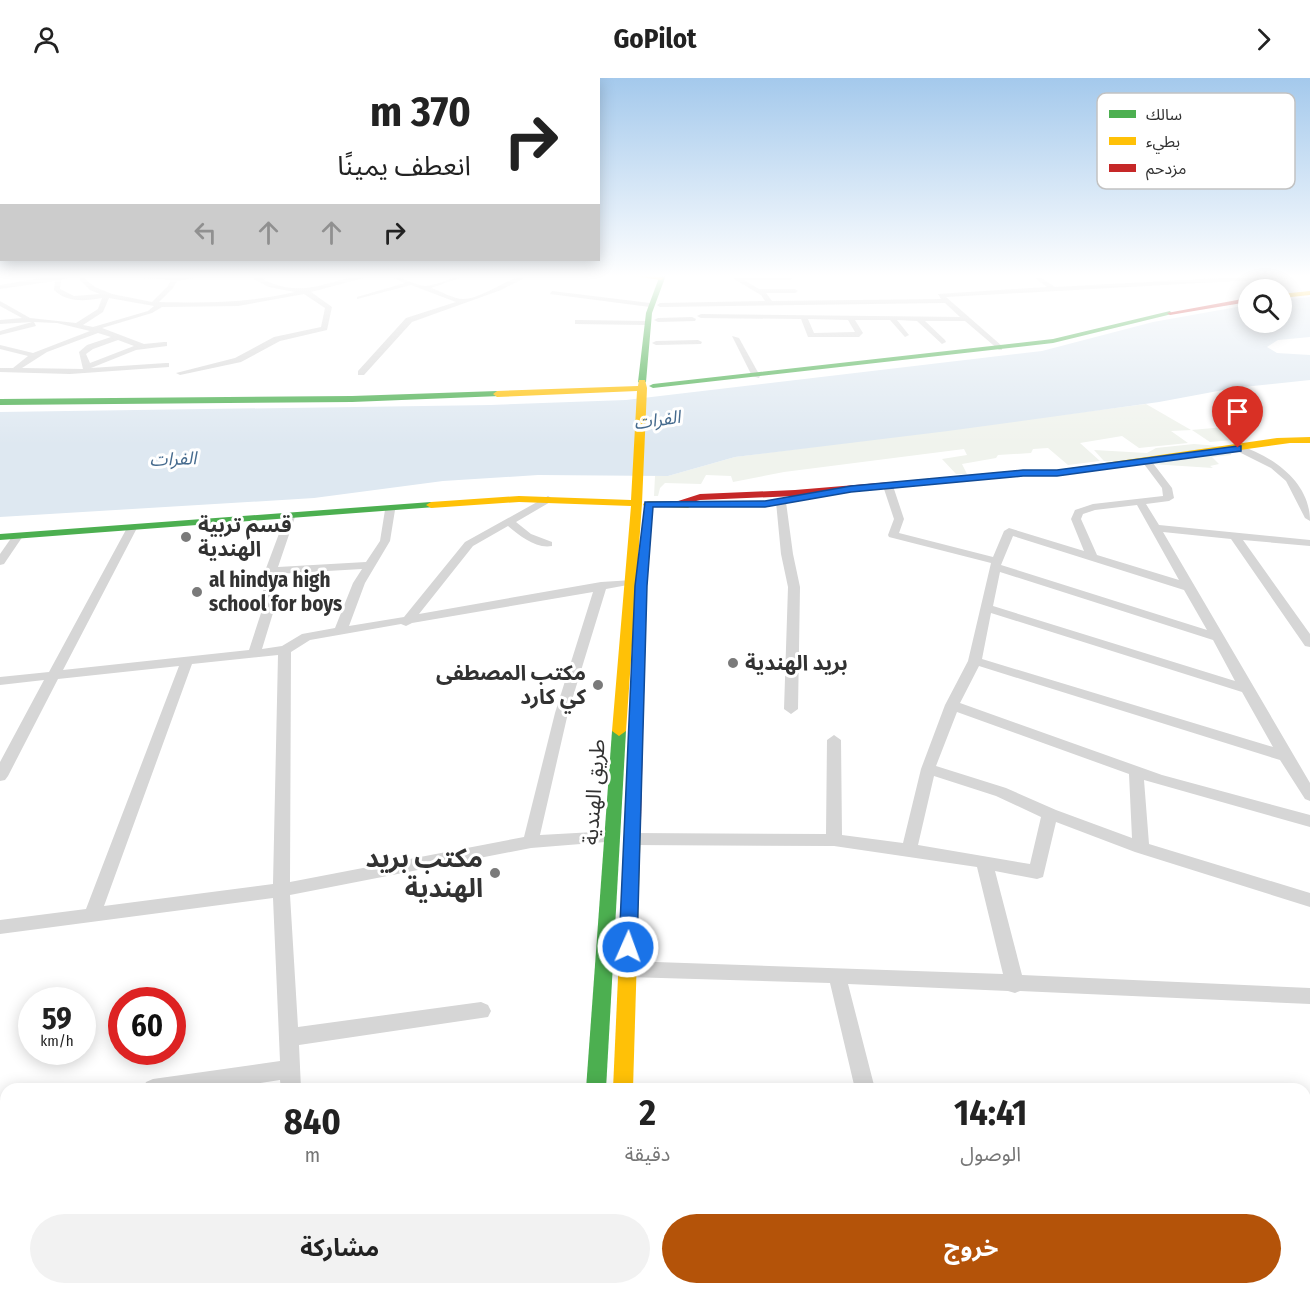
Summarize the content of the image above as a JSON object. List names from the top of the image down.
{
  "streets": {
    "main road": ["طريق الهندية"]
  },
  "water": ["الفرات"],
  "places": [
    "قسم تربية الهندية",
    "al hindya high school for boys",
    "بريد الهندية",
    "مكتب المصطفى كي كارد",
    "مكتب بريد الهندية"
  ],
  "legend": ["سالك", "بطيء", "مزدحم"],
  "page": {
    "header": "GoPilot",
    "turn": ["370 m", "انعطف يمينًا"],
    "speed": "59 km/h",
    "limit": "60",
    "eta": [
      "14:41",
      "الوصول",
      "2",
      "دقيقة",
      "840",
      "m"
    ],
    "buttons": ["خروج", "مشاركة"]
  }
}
